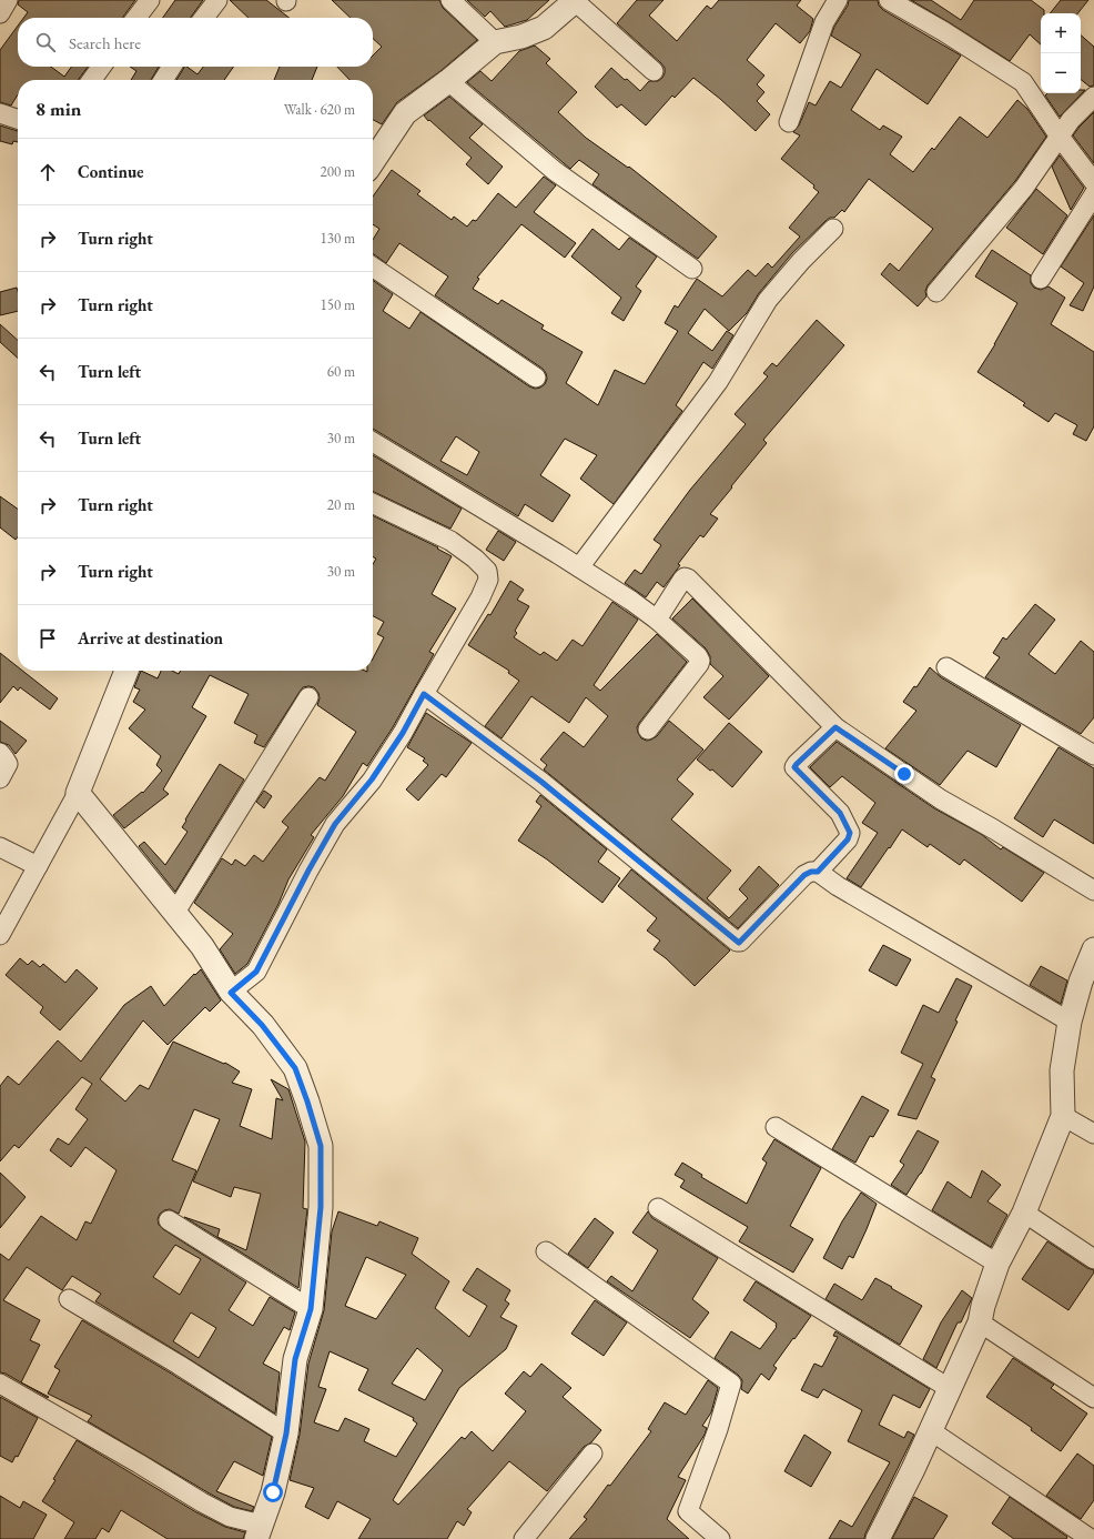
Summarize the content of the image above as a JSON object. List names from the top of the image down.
{
  "page": {
    "map_buttons": ["+", "−"],
    "search": "Search here",
    "heading": ["8 min", "Walk · 620 m"],
    "list": [
      ["Continue", "200 m"],
      ["Turn right", "130 m"],
      ["Turn right", "150 m"],
      ["Turn left", "60 m"],
      ["Turn left", "30 m"],
      ["Turn right", "20 m"],
      ["Turn right", "30 m"],
      "Arrive at destination"
    ]
  }
}
